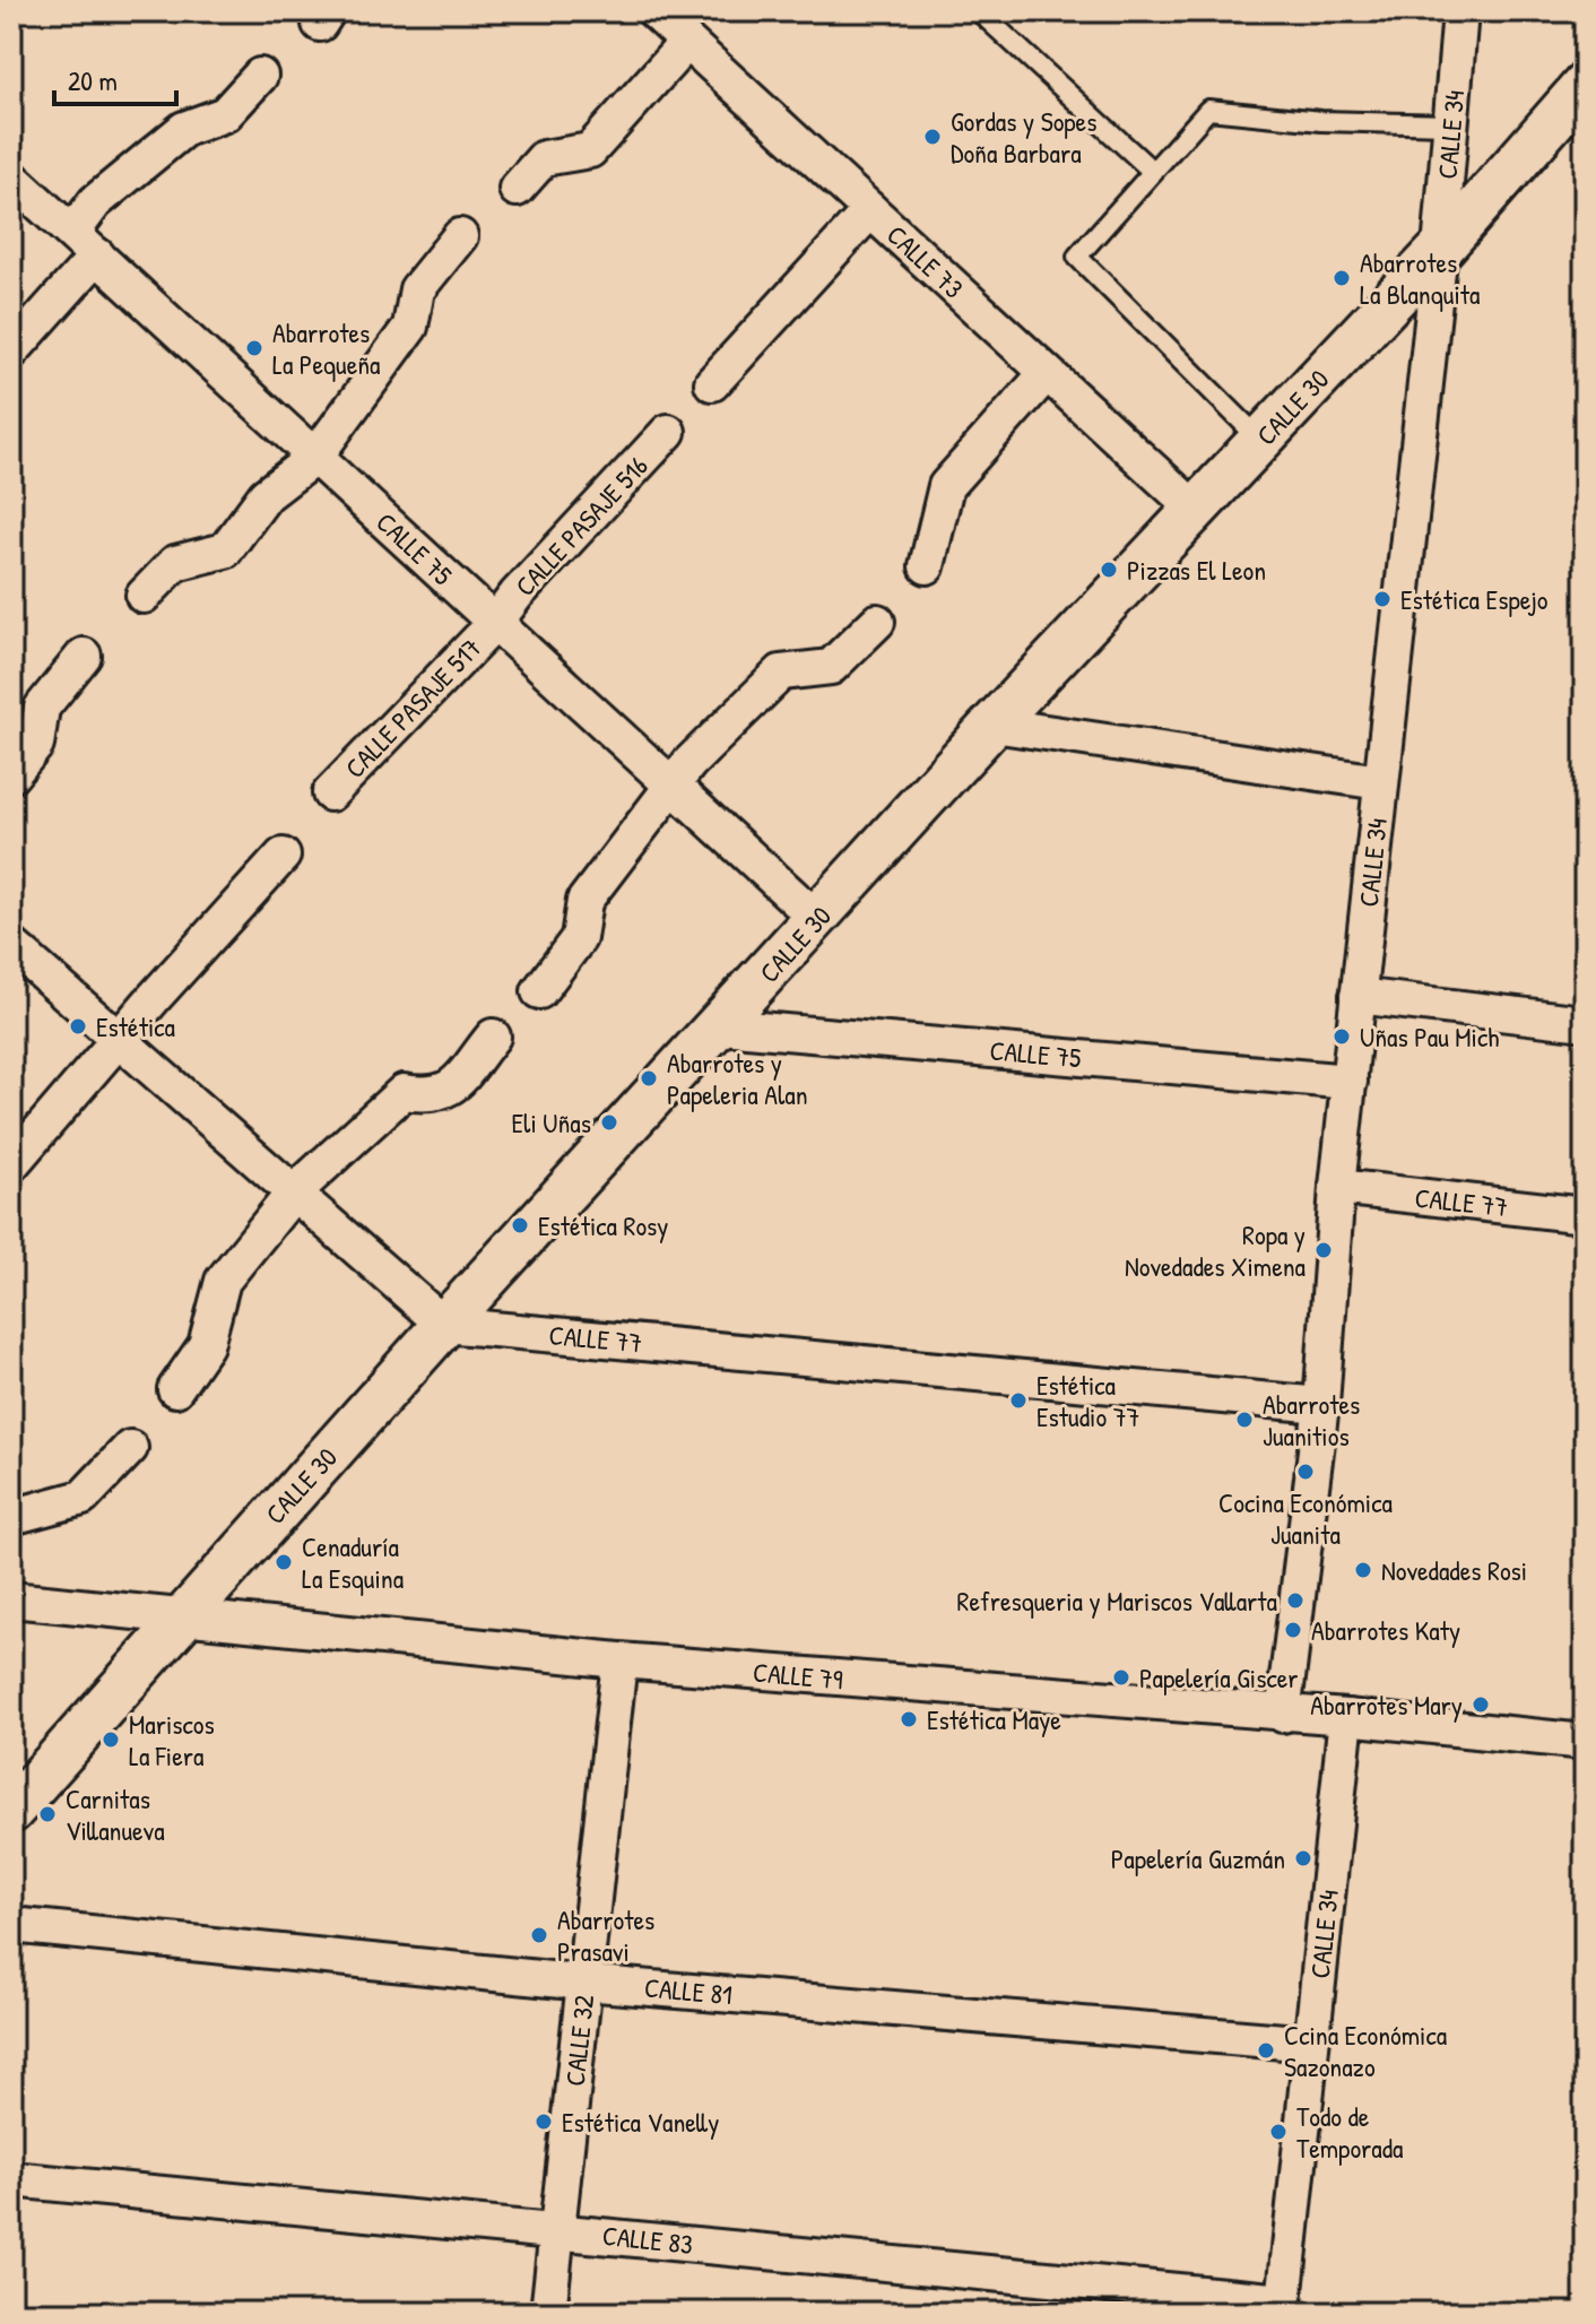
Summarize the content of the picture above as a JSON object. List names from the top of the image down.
{
  "streets": {
    "street": [
      "CALLE 34",
      "CALLE 73",
      "CALLE 30",
      "CALLE PASAJE 516",
      "CALLE 75",
      "CALLE PASAJE 517",
      "CALLE 77",
      "CALLE 79",
      "CALLE 81",
      "CALLE 32",
      "CALLE 83"
    ]
  },
  "crossings": [
    ["CALLE 34", "CALLE 30"],
    ["CALLE 34", "CALLE 75"],
    ["CALLE 34", "CALLE 77"],
    ["CALLE 34", "CALLE 79"],
    ["CALLE 34", "CALLE 81"],
    ["CALLE 34", "CALLE 83"],
    ["CALLE 73", "CALLE 30"],
    ["CALLE 30", "CALLE 75"],
    ["CALLE 30", "CALLE 77"],
    ["CALLE 30", "CALLE 79"],
    ["CALLE PASAJE 516", "CALLE 75"],
    ["CALLE PASAJE 516", "CALLE PASAJE 517"],
    ["CALLE 75", "CALLE PASAJE 517"],
    ["CALLE 79", "CALLE 32"],
    ["CALLE 81", "CALLE 32"],
    ["CALLE 32", "CALLE 83"]
  ],
  "places": [
    "Gordas y Sopes Doña Barbara",
    "Abarrotes La Blanquita",
    "Abarrotes La Pequeña",
    "Pizzas El Leon",
    "Estética Espejo",
    "Estética",
    "Uñas Pau Mich",
    "Abarrotes y Papeleria Alan",
    "Eli Uñas",
    "Estética Rosy",
    "Ropa y Novedades Ximena",
    "Estética Estudio 77",
    "Abarrotes Juanitios",
    "Cocina Económica Juanita",
    "Cenaduría La Esquina",
    "Novedades Rosi",
    "Refresqueria y Mariscos Vallarta",
    "Abarrotes Katy",
    "Papelería Giscer",
    "Abarrotes Mary",
    "Estética Maye",
    "Mariscos La Fiera",
    "Carnitas Villanueva",
    "Papelería Guzmán",
    "Abarrotes Prasavi",
    "Ccina Económica Sazonazo",
    "Estética Vanelly",
    "Todo de Temporada"
  ],
  "scale_bar": "20 m"
}
